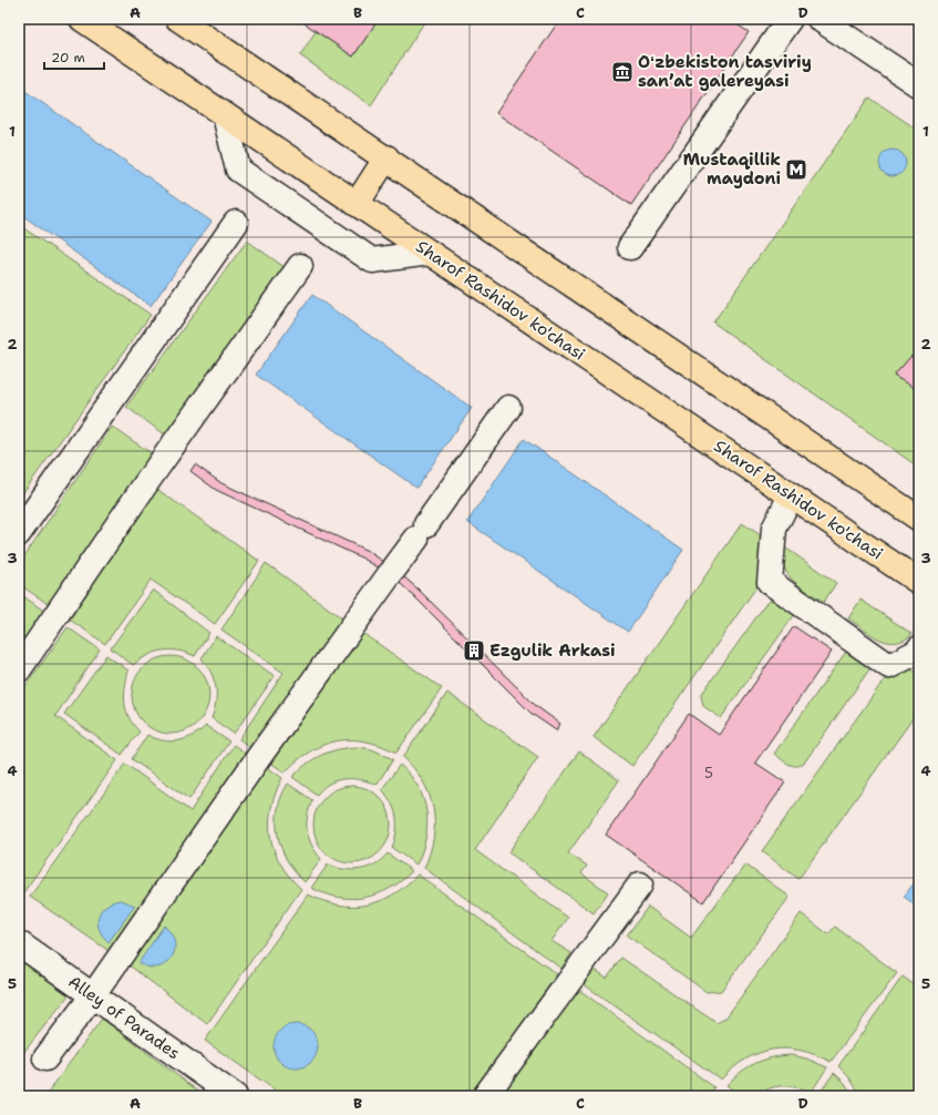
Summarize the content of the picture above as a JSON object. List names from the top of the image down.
{
  "streets": {
    "main road": ["Sharof Rashidov ko'chasi"],
    "street": ["Alley of Parades"]
  },
  "places": {
    "museum": ["Oʻzbekiston tasviriy sanʼat galereyasi"],
    "metro station": ["Mustaqillik maydoni"],
    "building": ["Ezgulik Arkasi"]
  },
  "house_numbers": ["5"],
  "scale_bar": "20 m",
  "grid": {
    "columns": [
      "A",
      "B",
      "C",
      "D"
    ],
    "rows": [
      "1",
      "2",
      "3",
      "4",
      "5"
    ]
  }
}
